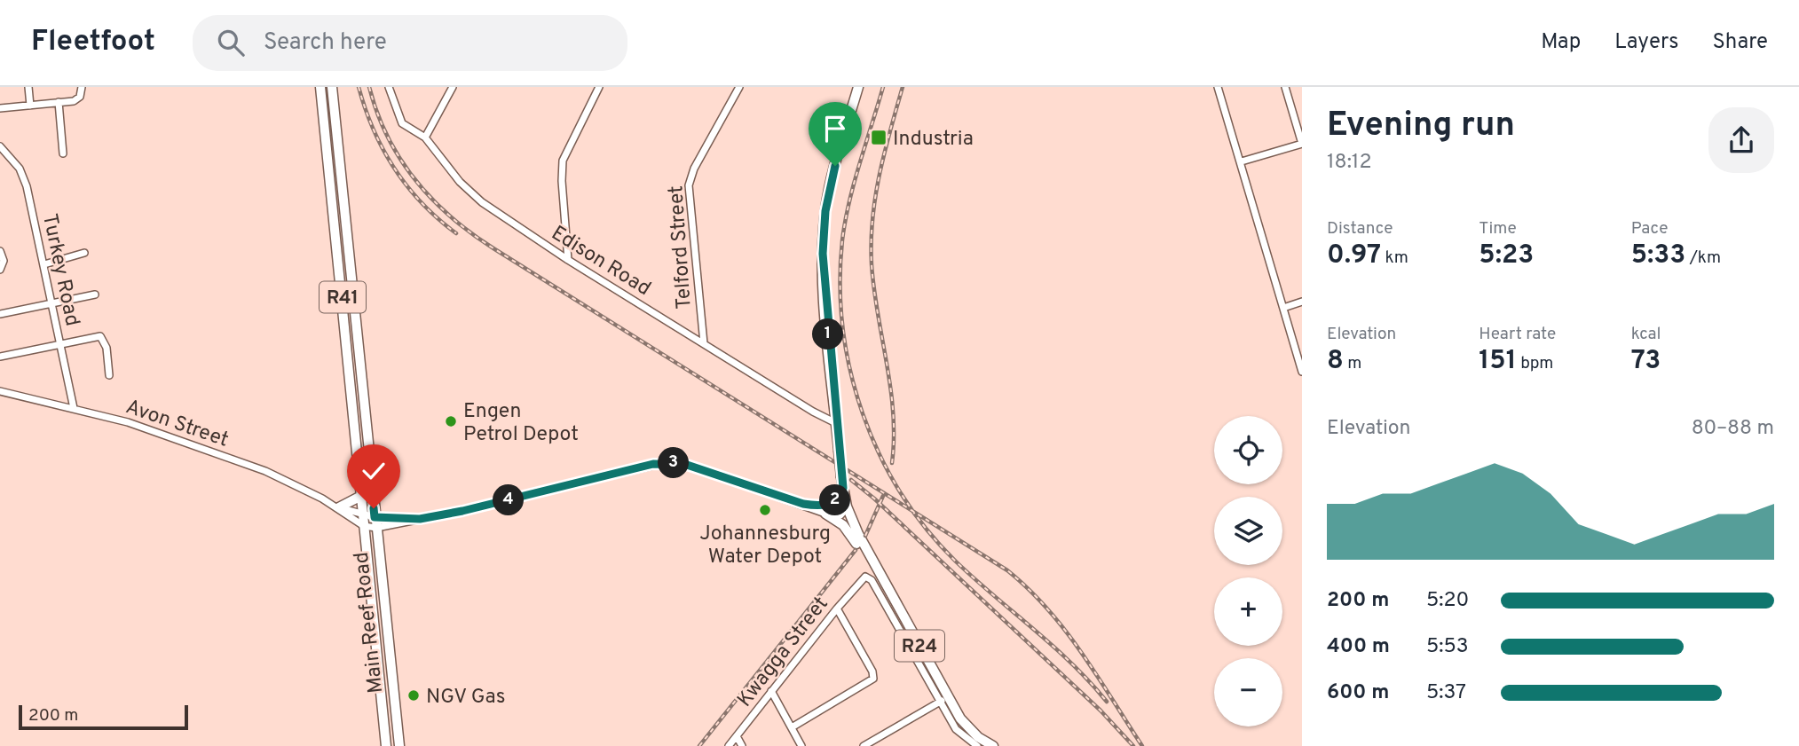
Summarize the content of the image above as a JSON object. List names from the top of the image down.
{
  "streets": {
    "main road": ["R41", "Main Reef Road", "R24"],
    "street": [
      "Telford Street",
      "Edison Road",
      "Turkey Road",
      "Avon Street",
      "Kwagga Street"
    ]
  },
  "crossings": [
    ["Telford Street", "Edison Road"],
    ["Edison Road", "R24"],
    ["Turkey Road", "Avon Street"],
    ["Avon Street", "Main Reef Road"],
    ["R24", "Kwagga Street"]
  ],
  "places": {
    "transit": ["Industria"],
    "other": ["Engen Petrol Depot", "Johannesburg Water Depot", "NGV Gas"]
  },
  "scale_bar": "200 m",
  "page": {
    "header": "Fleetfoot",
    "search": "Search here",
    "nav": ["Map", "Layers", "Share"],
    "heading": ["Evening run", "18:12"],
    "stats": [
      ["Distance", "0.97 km"],
      ["Time", "5:23"],
      ["Pace", "5:33 /km"],
      ["Elevation", "8 m"],
      ["Heart rate", "151 bpm"],
      ["kcal", "73"]
    ],
    "pins": [
      "1",
      "3",
      "2",
      "4"
    ],
    "chart": ["Elevation", "80–88 m"],
    "map_buttons": ["+", "−"],
    "list": [
      {
        "name": "200 m",
        "note": "5:20"
      },
      {
        "name": "400 m",
        "note": "5:53"
      },
      {
        "name": "600 m",
        "note": "5:37"
      }
    ],
    "scale": "200 m"
  }
}
